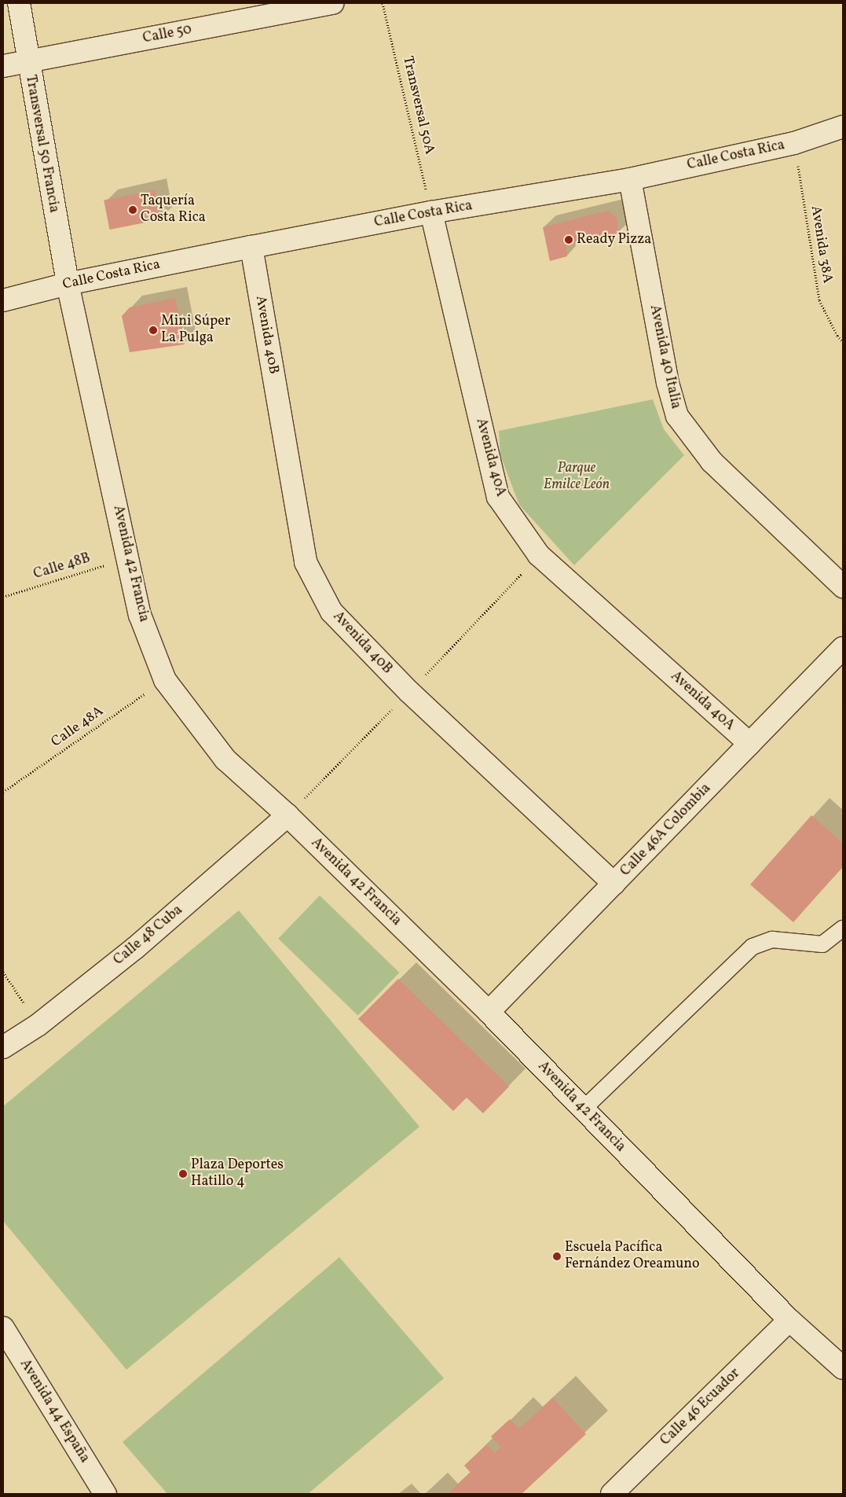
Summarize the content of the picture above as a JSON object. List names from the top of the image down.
{
  "streets": {
    "street": [
      "Calle 50",
      "Transversal 50 Francia",
      "Calle Costa Rica",
      "Avenida 40B",
      "Avenida 40 Italia",
      "Avenida 40A",
      "Avenida 42 Francia",
      "Calle 46A Colombia",
      "Calle 48 Cuba",
      "Calle 46 Ecuador",
      "Avenida 44 España"
    ],
    "path": [
      "Transversal 50A",
      "Avenida 38A",
      "Calle 48B",
      "Calle 48A"
    ]
  },
  "crossings": [
    ["Calle 50", "Transversal 50 Francia"],
    ["Transversal 50A", "Calle Costa Rica"],
    ["Transversal 50A", "Avenida 40A"],
    ["Transversal 50 Francia", "Calle Costa Rica"],
    ["Transversal 50 Francia", "Avenida 42 Francia"],
    ["Calle Costa Rica", "Avenida 38A"],
    ["Calle Costa Rica", "Avenida 40B"],
    ["Calle Costa Rica", "Avenida 40 Italia"],
    ["Calle Costa Rica", "Avenida 40A"],
    ["Calle Costa Rica", "Avenida 42 Francia"],
    ["Avenida 40B", "Calle 46A Colombia"],
    ["Avenida 40A", "Calle 46A Colombia"],
    ["Avenida 42 Francia", "Calle 48B"],
    ["Avenida 42 Francia", "Calle 48A"],
    ["Avenida 42 Francia", "Calle 46A Colombia"],
    ["Avenida 42 Francia", "Calle 48 Cuba"],
    ["Avenida 42 Francia", "Calle 46 Ecuador"]
  ],
  "parks": ["Parque Emilce León"],
  "places": [
    "Taquería Costa Rica",
    "Ready Pizza",
    "Mini Súper La Pulga",
    "Plaza Deportes Hatillo 4",
    "Escuela Pacífica Fernández Oreamuno"
  ]
}
